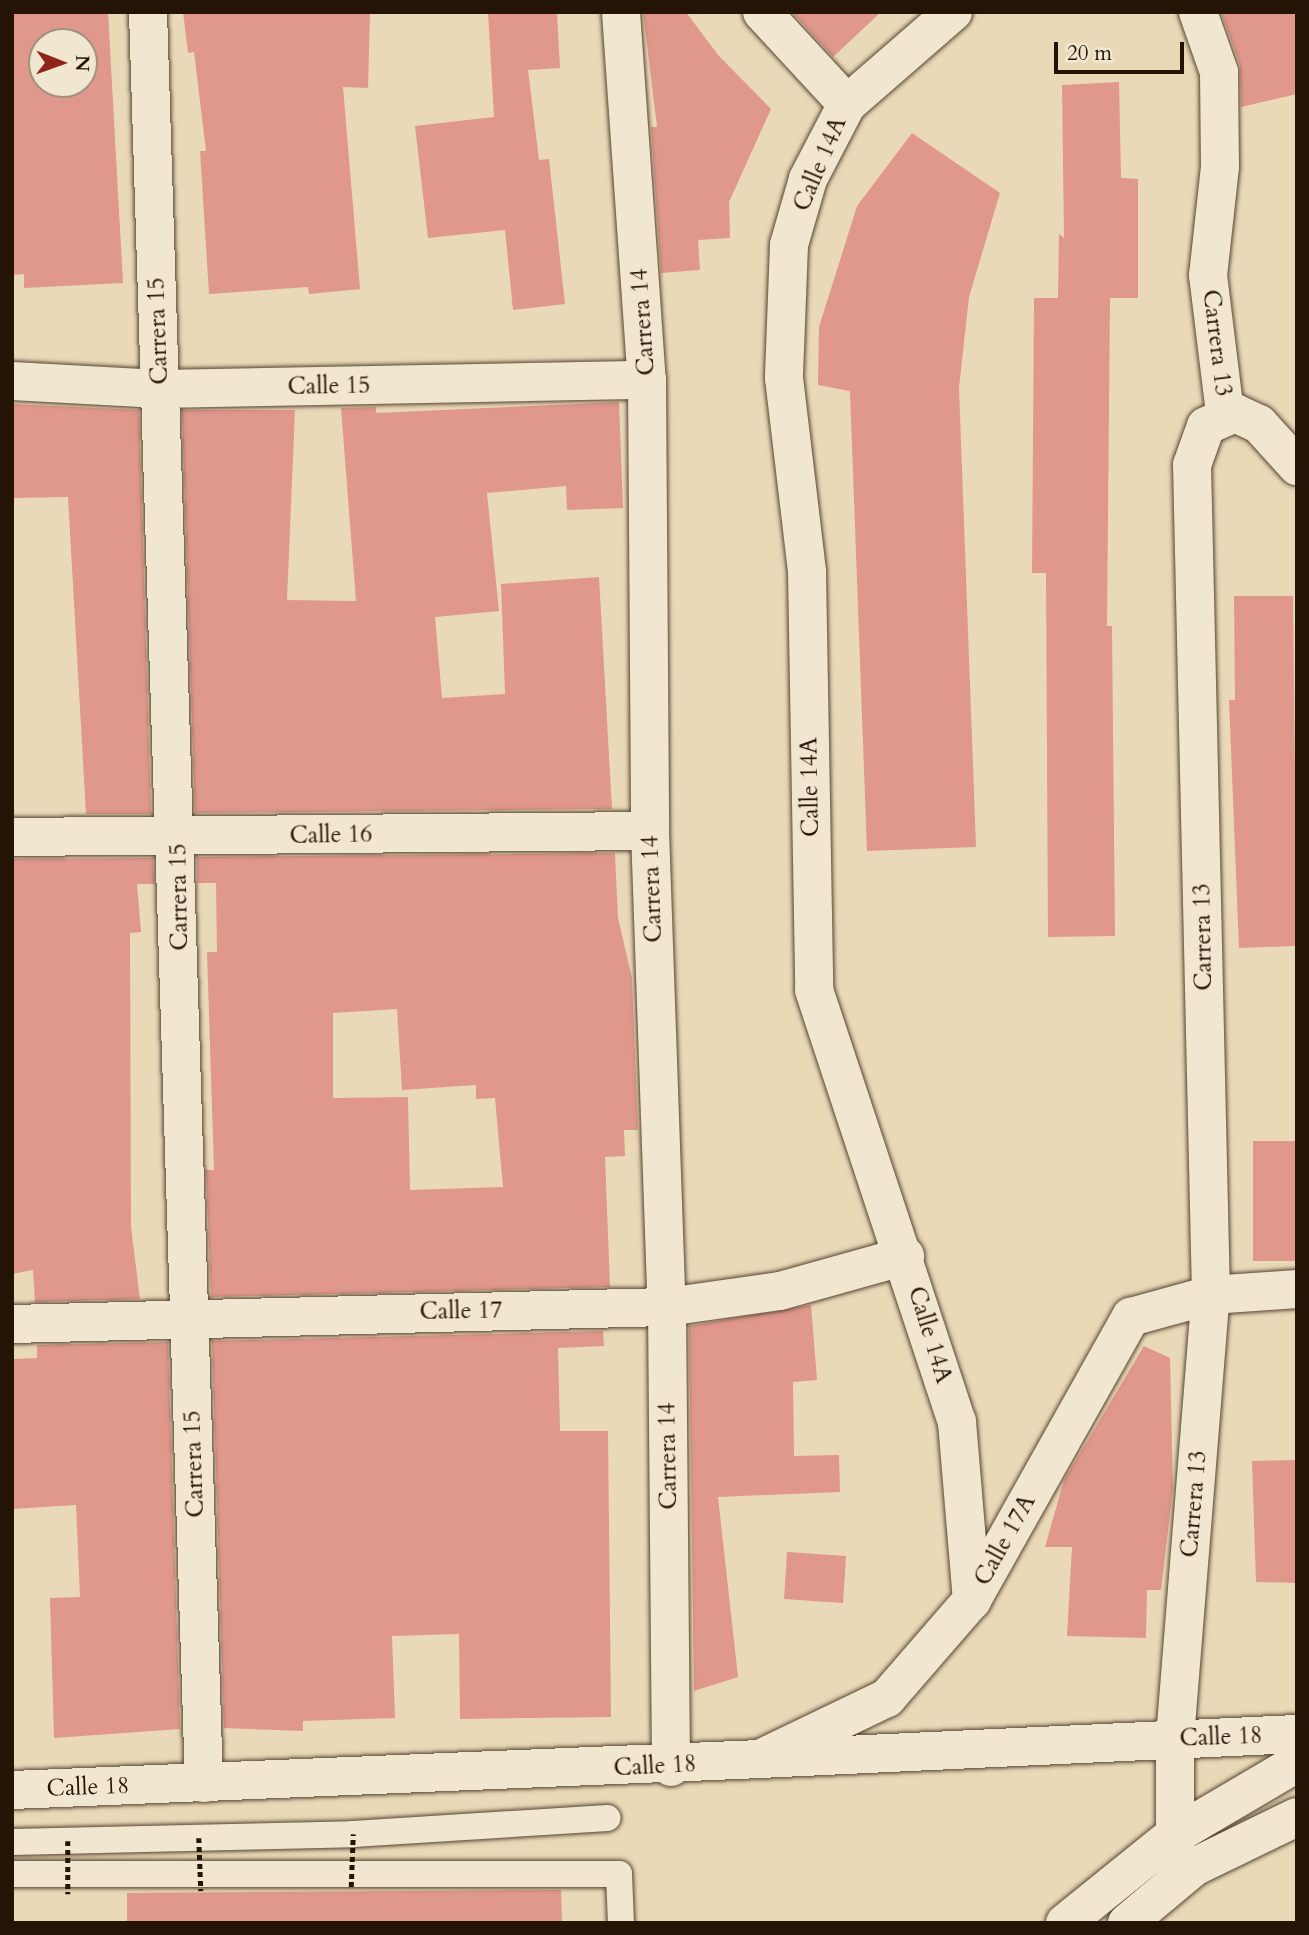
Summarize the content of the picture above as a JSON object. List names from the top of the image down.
{
  "streets": {
    "street": [
      "Calle 14A",
      "Carrera 14",
      "Carrera 15",
      "Carrera 13",
      "Calle 15",
      "Calle 16",
      "Calle 17",
      "Calle 17A",
      "Calle 18"
    ]
  },
  "crossings": [
    ["Calle 14A", "Calle 17"],
    ["Calle 14A", "Calle 17A"],
    ["Carrera 14", "Calle 15"],
    ["Carrera 14", "Calle 16"],
    ["Carrera 14", "Calle 17"],
    ["Carrera 14", "Calle 18"],
    ["Carrera 15", "Calle 15"],
    ["Carrera 15", "Calle 16"],
    ["Carrera 15", "Calle 17"],
    ["Carrera 15", "Calle 18"],
    ["Carrera 13", "Calle 17A"],
    ["Carrera 13", "Calle 18"],
    ["Calle 17A", "Calle 18"]
  ],
  "scale_bar": "20 m",
  "north": "right"
}
